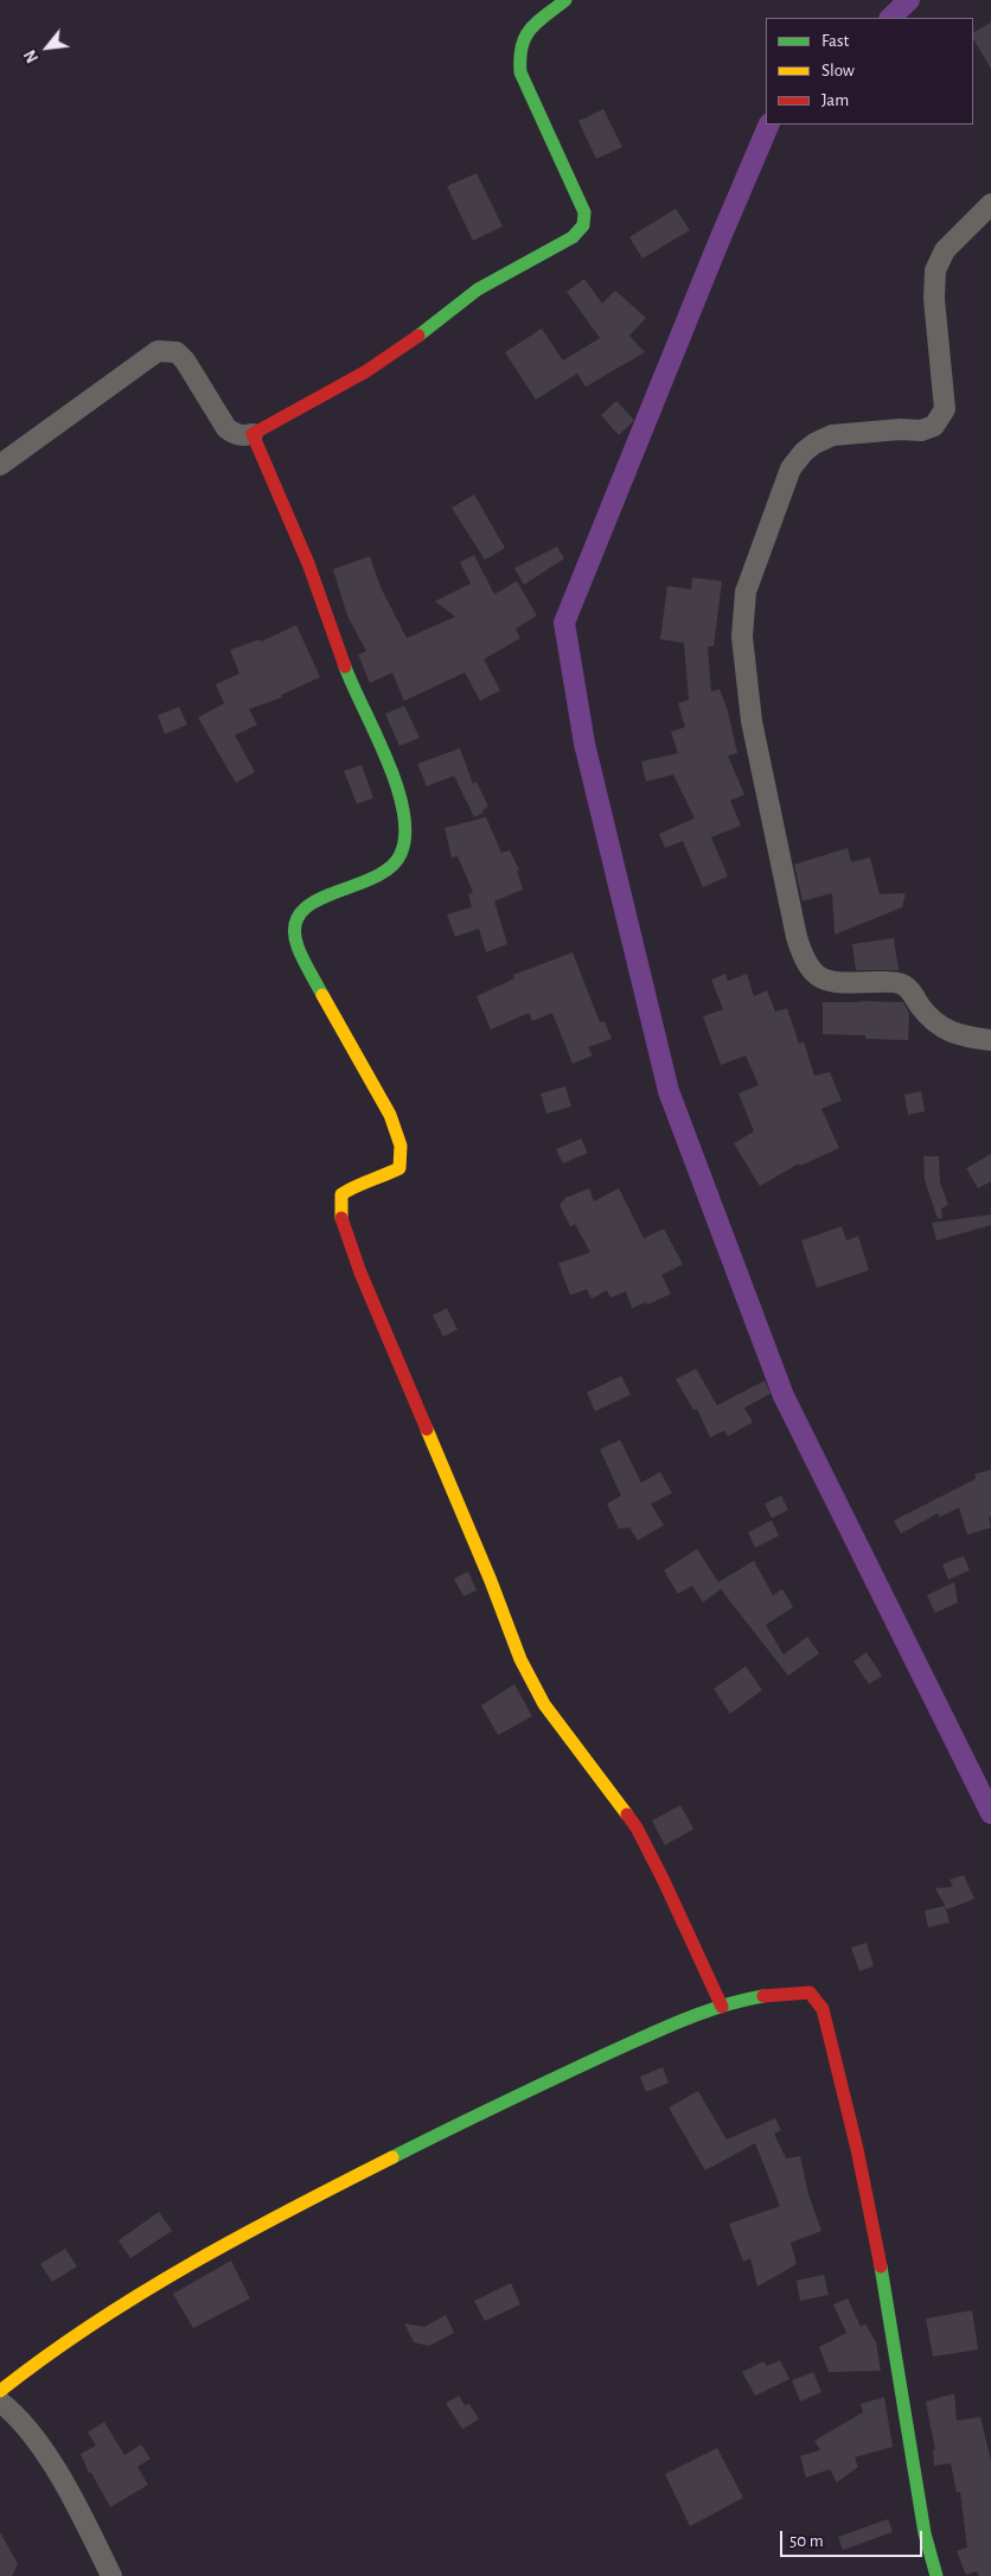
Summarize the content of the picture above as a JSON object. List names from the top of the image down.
{
  "legend": ["Fast", "Slow", "Jam"],
  "scale_bar": "50 m",
  "north": "bottom left"
}
